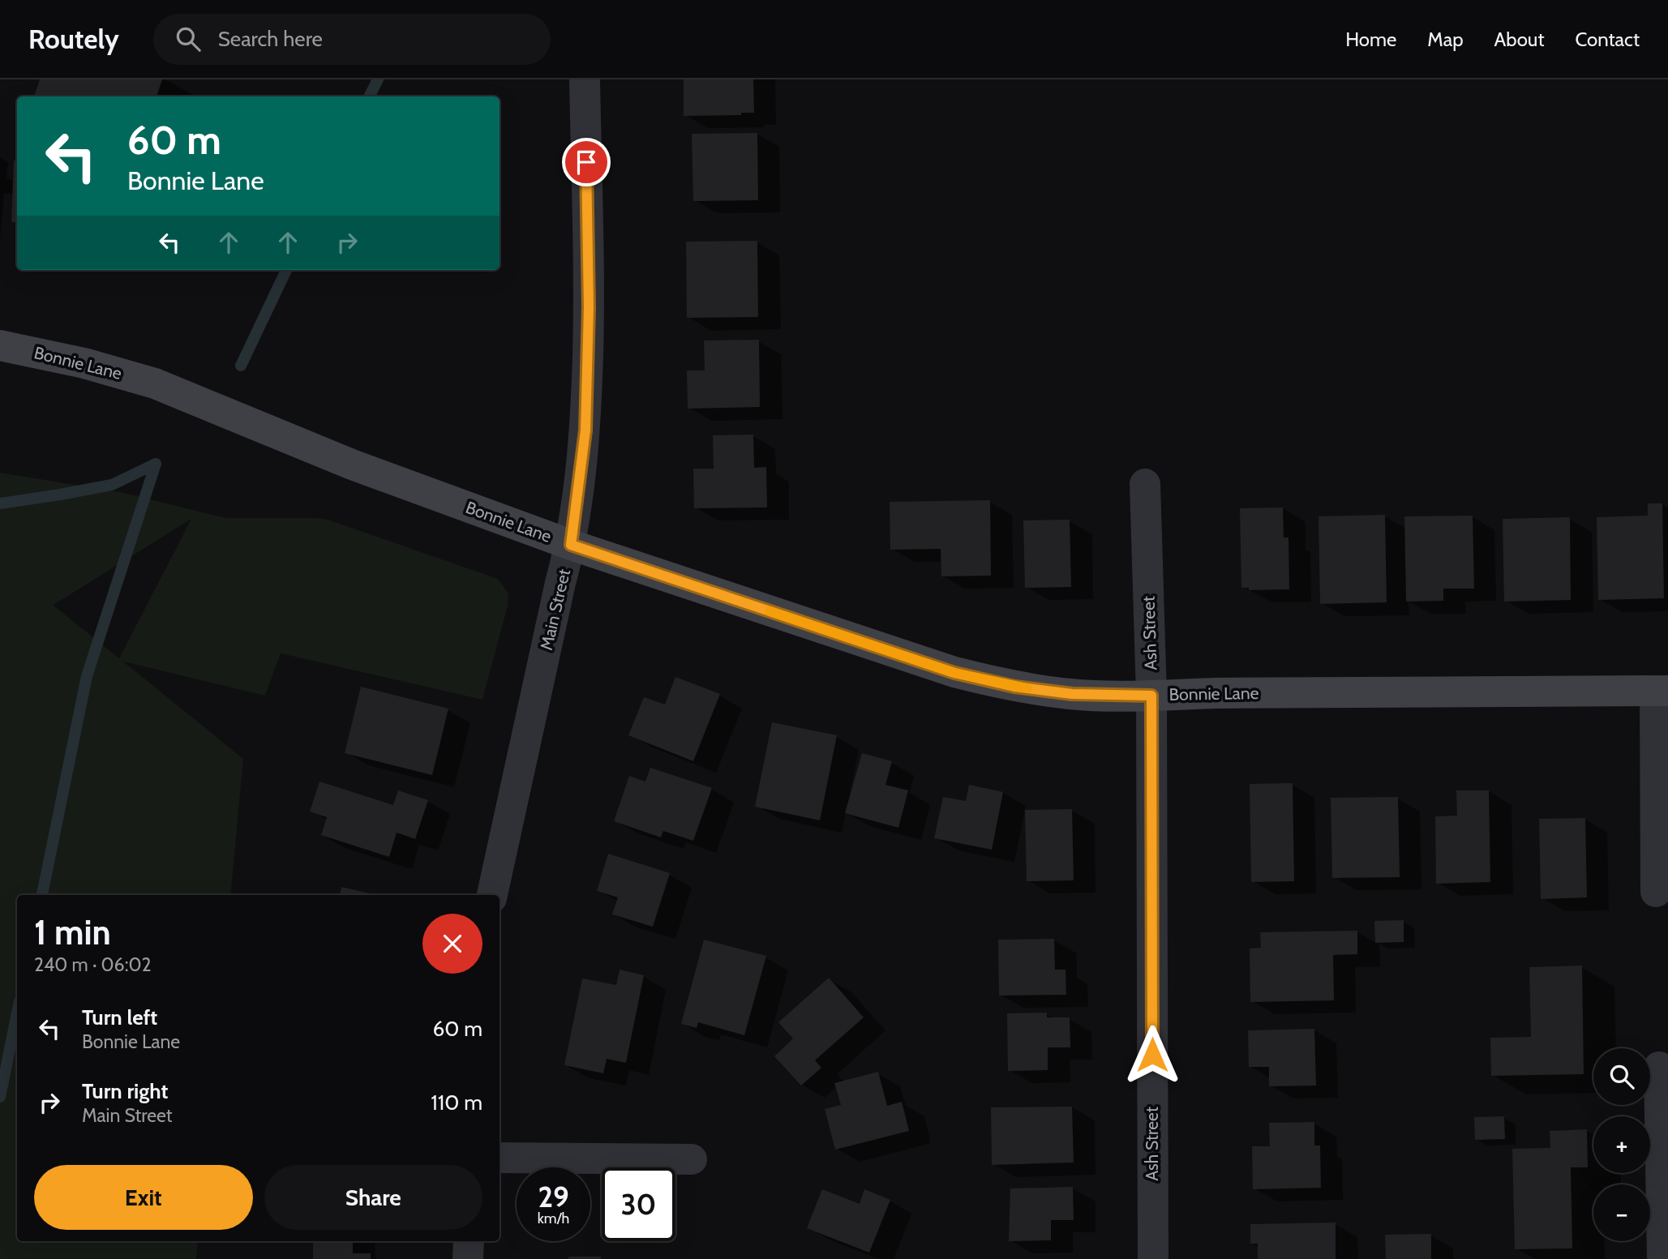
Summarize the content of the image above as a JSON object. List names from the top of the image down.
{
  "streets": {
    "street": ["Bonnie Lane", "Main Street", "Ash Street"]
  },
  "crossings": [
    ["Bonnie Lane", "Main Street"],
    ["Bonnie Lane", "Ash Street"]
  ],
  "page": {
    "header": "Routely",
    "search": "Search here",
    "nav": [
      "Home",
      "Map",
      "About",
      "Contact"
    ],
    "turn": ["60 m", "Bonnie Lane"],
    "heading": ["1 min", "240 m · 06:02"],
    "list": [
      {
        "name": "Turn left",
        "note": "Bonnie Lane",
        "value": "60 m"
      },
      {
        "name": "Turn right",
        "note": "Main Street",
        "value": "110 m"
      }
    ],
    "map_buttons": ["+", "−"],
    "buttons": ["Exit", "Share"],
    "speed": "29 km/h",
    "limit": "30"
  }
}
